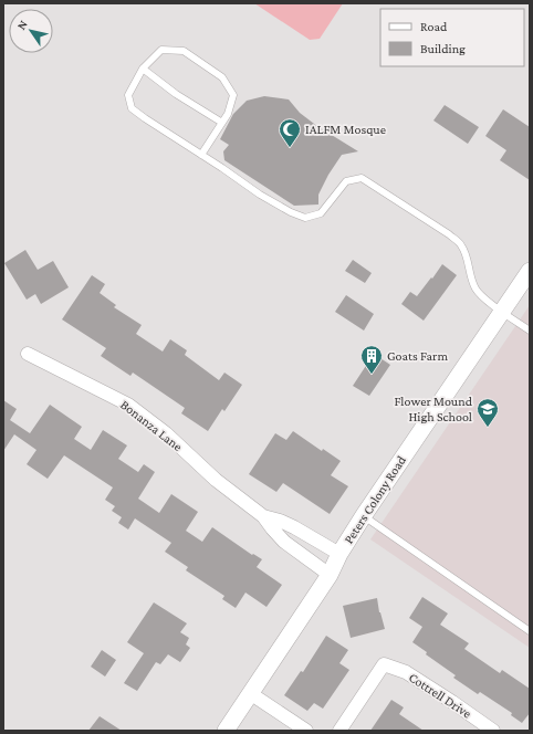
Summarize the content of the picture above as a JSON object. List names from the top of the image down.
{
  "streets": {
    "street": ["Bonanza Lane", "Peters Colony Road", "Cottrell Drive"]
  },
  "crossings": [
    ["Bonanza Lane", "Peters Colony Road"]
  ],
  "places": {
    "mosque": ["IALFM Mosque"],
    "building": ["Goats Farm"],
    "school or university": ["Flower Mound High School"]
  },
  "legend": ["Road", "Building"],
  "north": "top left"
}
